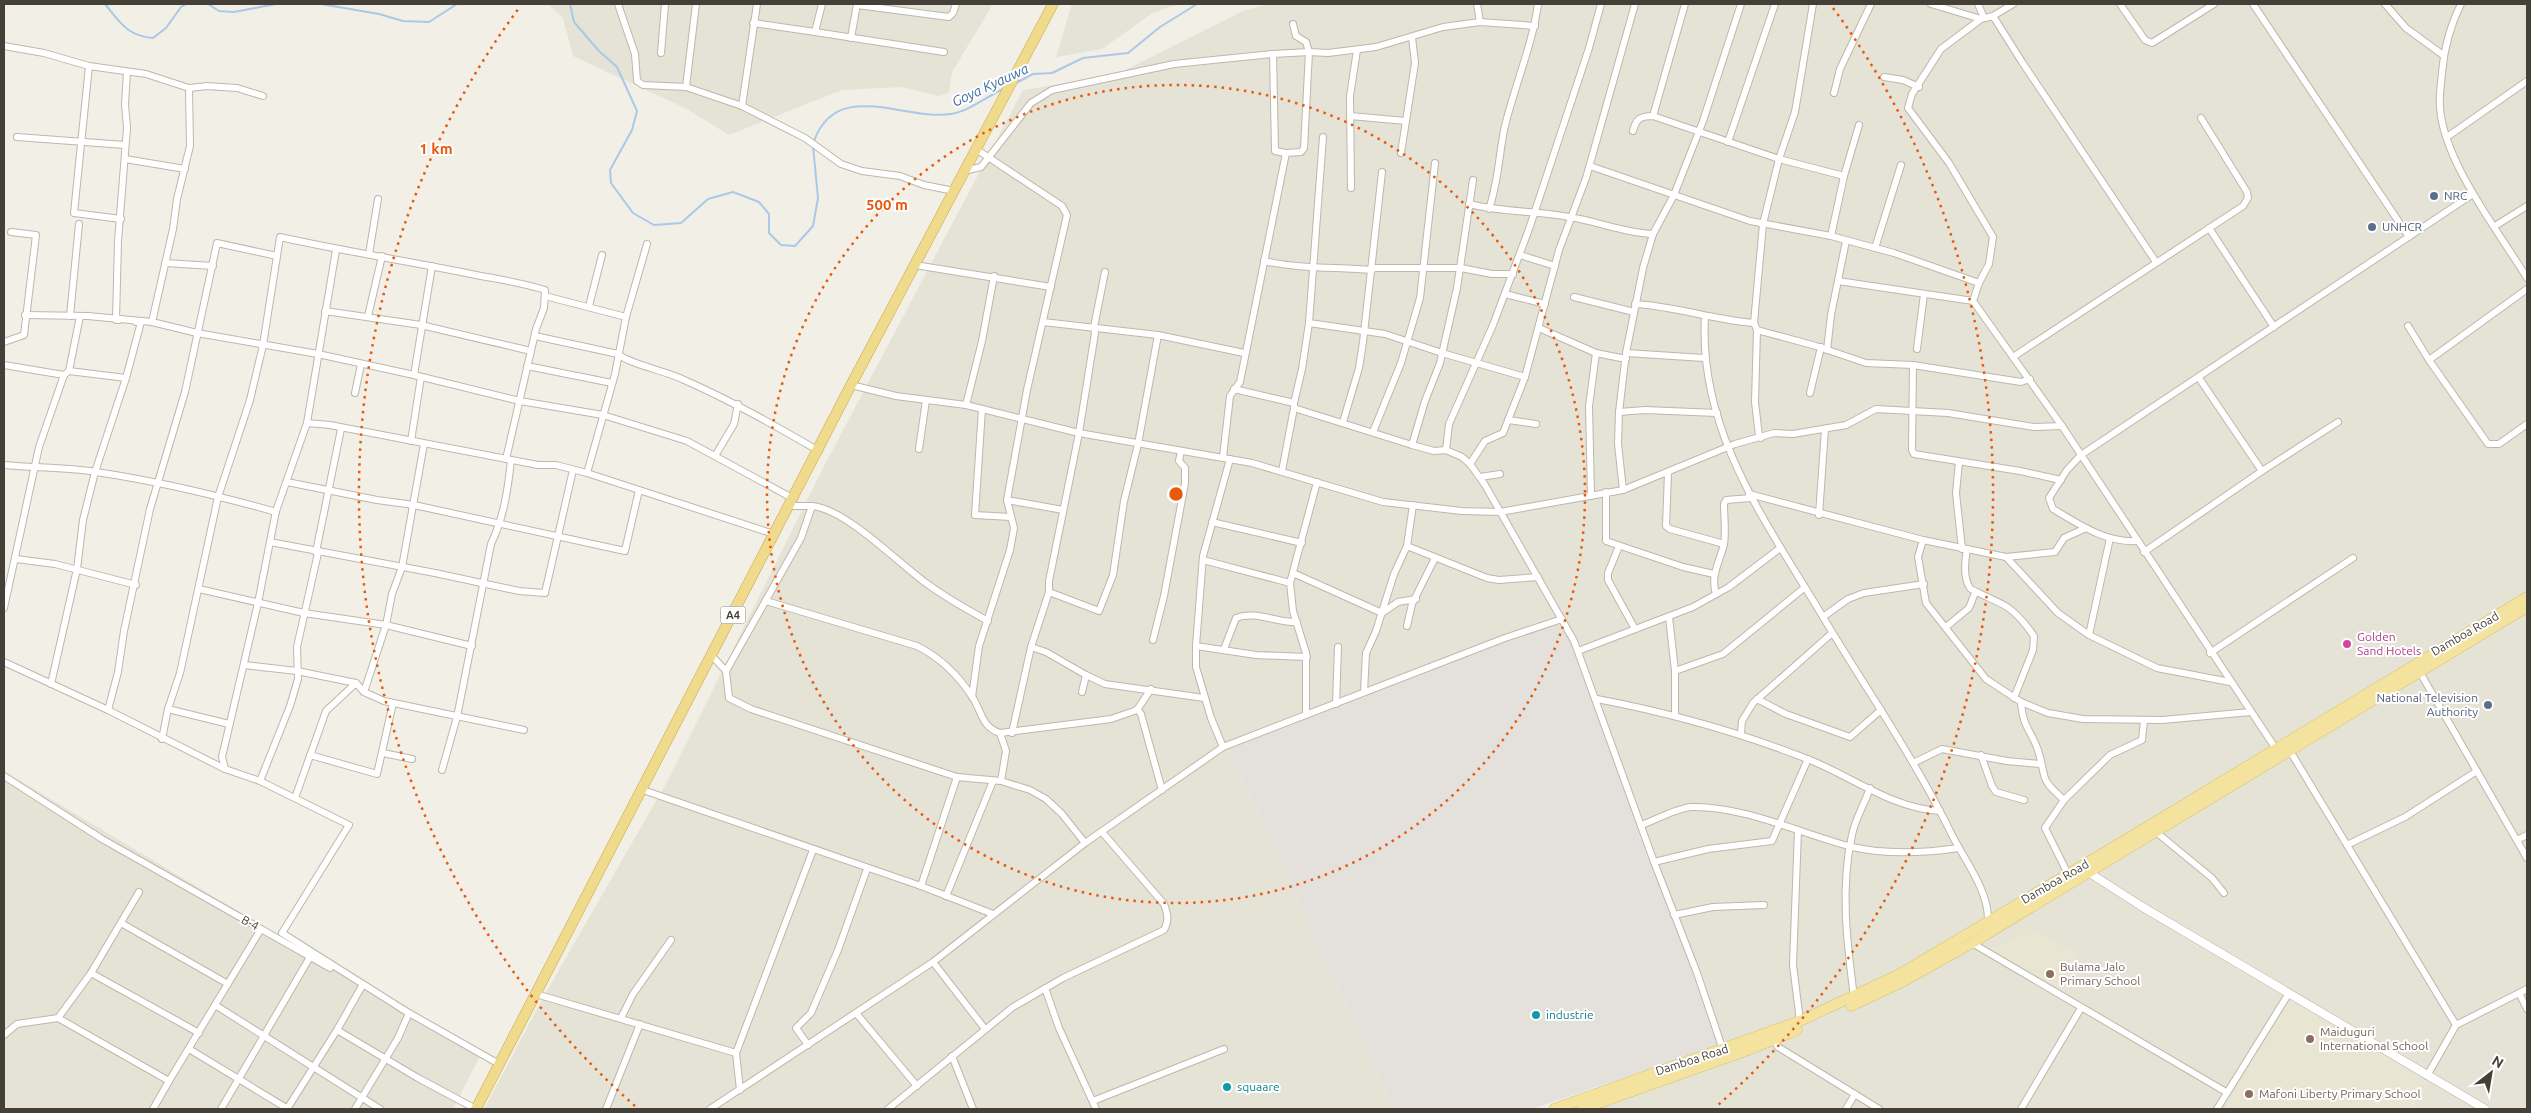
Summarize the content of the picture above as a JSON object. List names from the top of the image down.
{
  "streets": {
    "highway": ["A4"],
    "main road": ["Damboa Road"],
    "street": ["B-4"]
  },
  "crossings": [
    ["A4", "B-4"]
  ],
  "water": ["Goya Kyauwa"],
  "places": [
    "NRC",
    "UNHCR",
    "Golden Sand Hotels",
    "National Television Authority",
    "Bulama Jalo Primary School",
    "industrie",
    "Maiduguri International School",
    "squaare",
    "Mafoni Liberty Primary School"
  ],
  "north": "top right",
  "rings": ["1 km", "500 m"]
}
